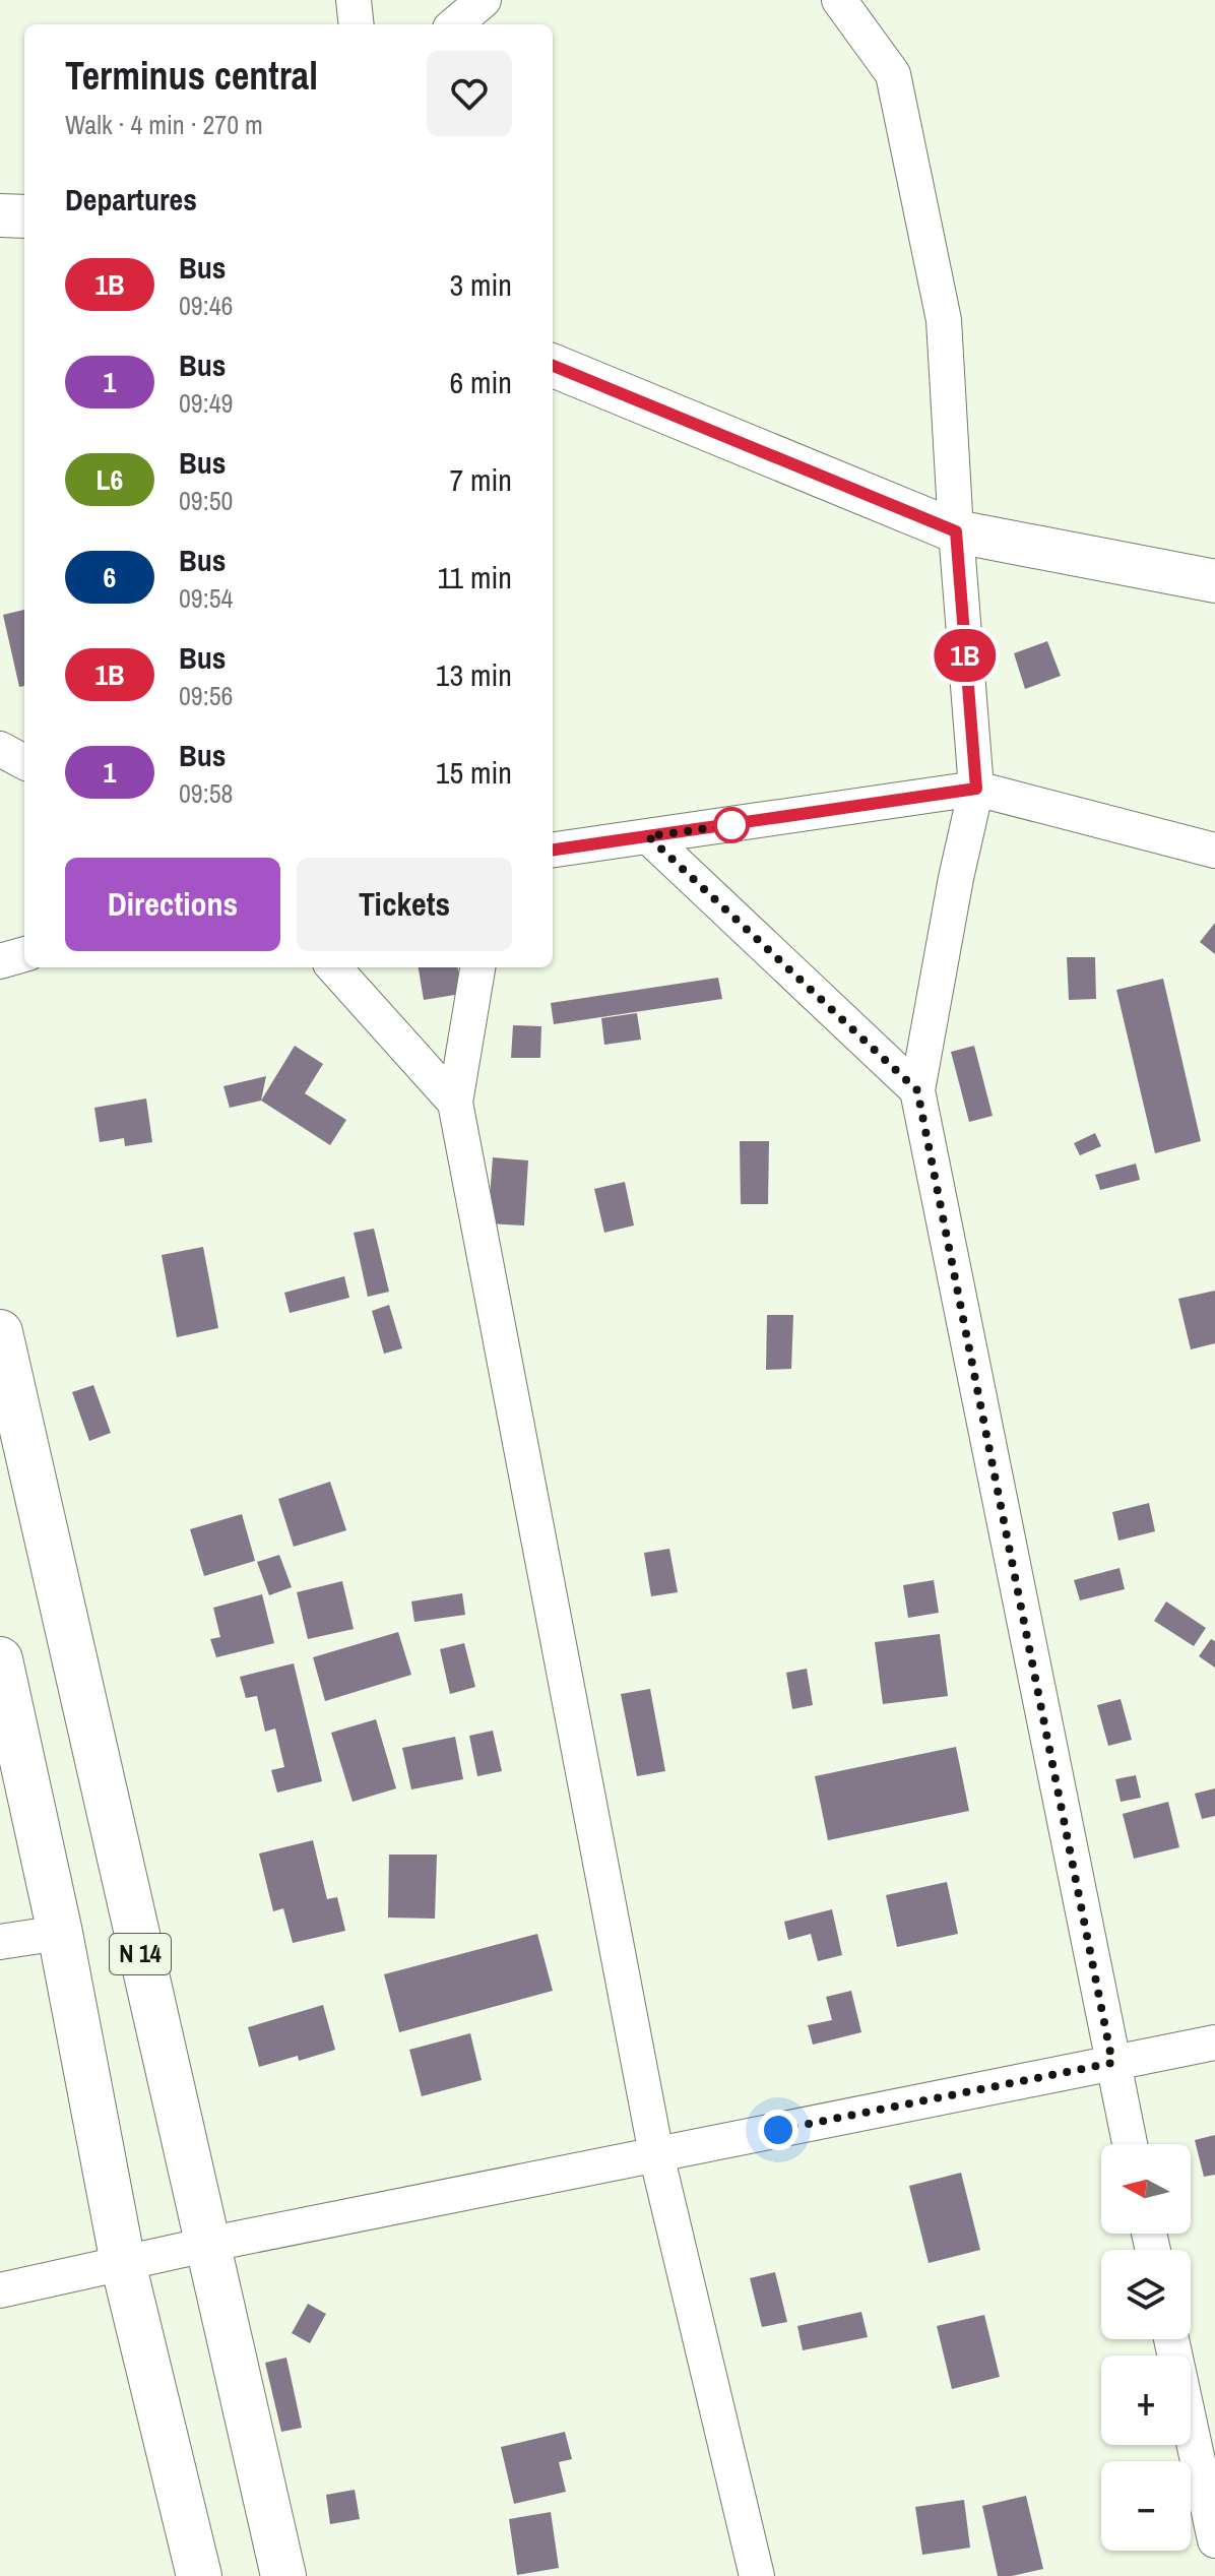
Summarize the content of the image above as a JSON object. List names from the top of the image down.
{
  "streets": {
    "main road": ["N 14"]
  },
  "lines": ["bus line 1B"],
  "north": "left",
  "page": {
    "on_map": "1B",
    "heading": [
      ["Terminus central", "Walk · 4 min · 270 m"],
      "Departures"
    ],
    "list": [
      {
        "mark": "1B",
        "name": "Bus",
        "note": "09:46",
        "value": "3 min"
      },
      {
        "mark": "1",
        "name": "Bus",
        "note": "09:49",
        "value": "6 min"
      },
      {
        "mark": "L6",
        "name": "Bus",
        "note": "09:50",
        "value": "7 min"
      },
      {
        "mark": "6",
        "name": "Bus",
        "note": "09:54",
        "value": "11 min"
      },
      {
        "mark": "1B",
        "name": "Bus",
        "note": "09:56",
        "value": "13 min"
      },
      {
        "mark": "1",
        "name": "Bus",
        "note": "09:58",
        "value": "15 min"
      }
    ],
    "buttons": ["Directions", "Tickets"],
    "map_buttons": ["+", "−"]
  }
}
